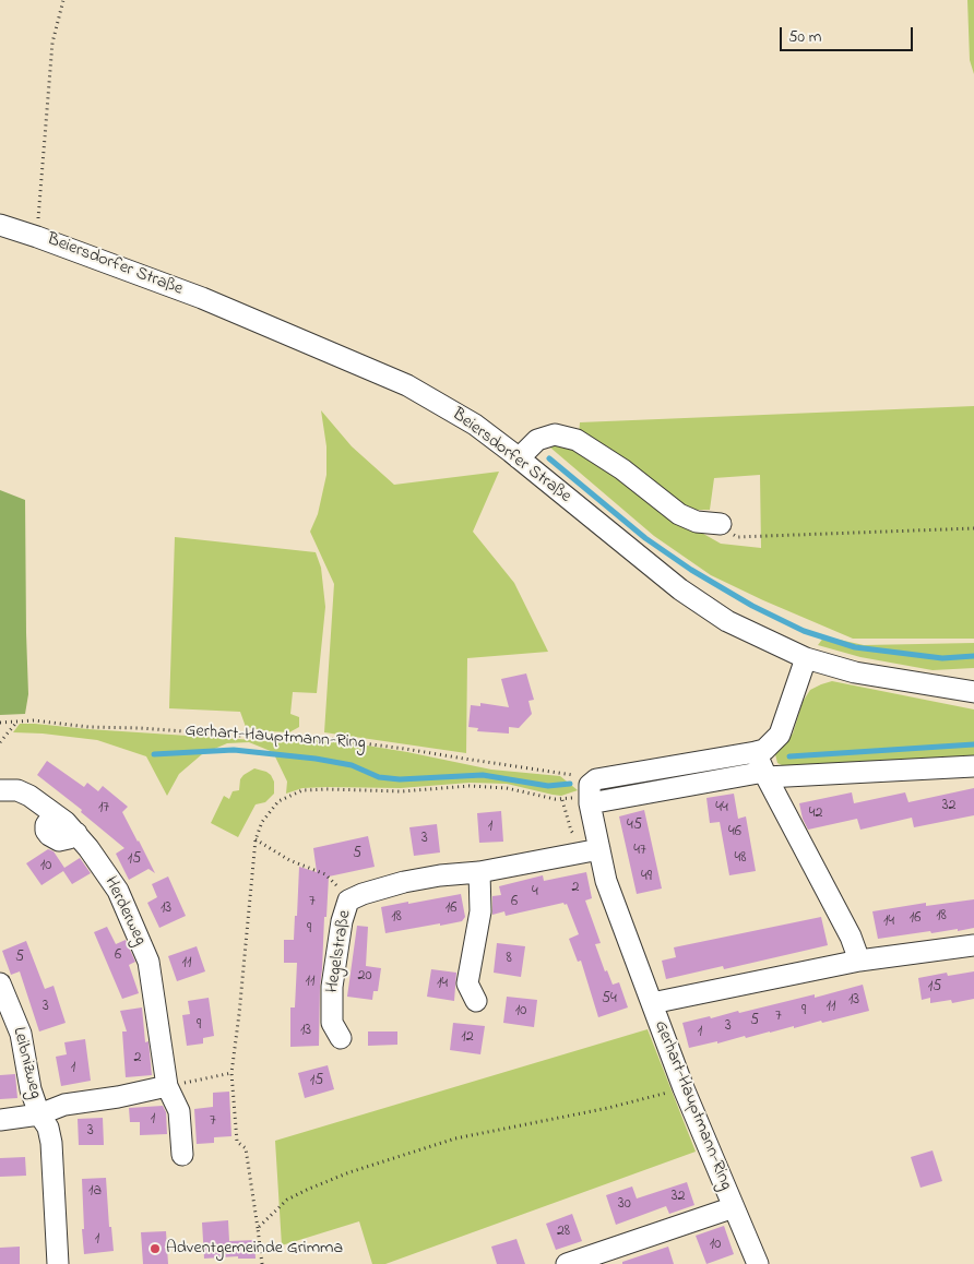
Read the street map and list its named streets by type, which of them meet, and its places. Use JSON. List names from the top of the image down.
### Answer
{
  "streets": {
    "street": [
      "Beiersdorfer Straße",
      "Gerhart-Hauptmann-Ring",
      "Herderweg",
      "Hegelstraße",
      "Leibnizweg"
    ]
  },
  "crossings": [
    ["Gerhart-Hauptmann-Ring", "Hegelstraße"]
  ],
  "places": ["Adventgemeinde Grimma"],
  "house_numbers": [
    "32",
    "17",
    "44",
    "42",
    "45",
    "1",
    "46",
    "3",
    "47",
    "5",
    "48",
    "15",
    "10",
    "49",
    "2",
    "4",
    "7",
    "6",
    "13",
    "16",
    "18",
    "18",
    "16",
    "14",
    "9",
    "6",
    "5",
    "8",
    "11",
    "20",
    "11",
    "14",
    "15",
    "54",
    "13",
    "3",
    "11",
    "10",
    "9",
    "7",
    "5",
    "9",
    "3",
    "13",
    "1",
    "12",
    "2",
    "1",
    "15",
    "1",
    "7",
    "3",
    "1a",
    "32",
    "30",
    "28",
    "1",
    "10"
  ],
  "scale_bar": "50 m"
}
